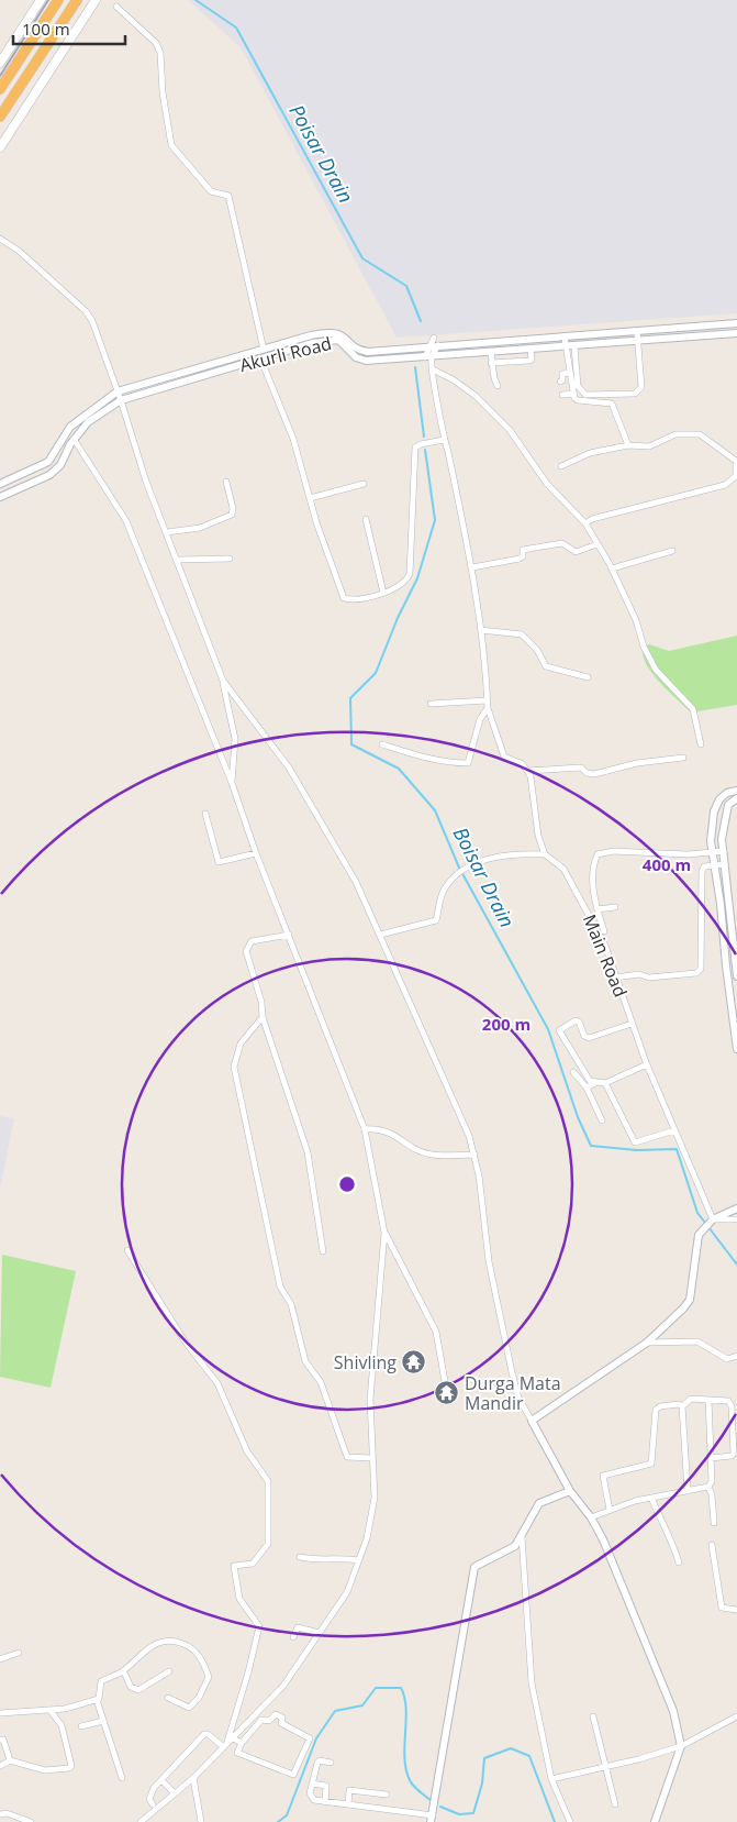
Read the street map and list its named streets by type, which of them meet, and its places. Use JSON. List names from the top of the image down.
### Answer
{
  "streets": {
    "street": ["Akurli Road", "Main Road"]
  },
  "water": ["Poisar Drain", "Boisar Drain"],
  "places": {
    "temple": ["Shivling", "Durga Mata Mandir"]
  },
  "scale_bar": "100 m",
  "rings": ["400 m", "200 m"]
}
